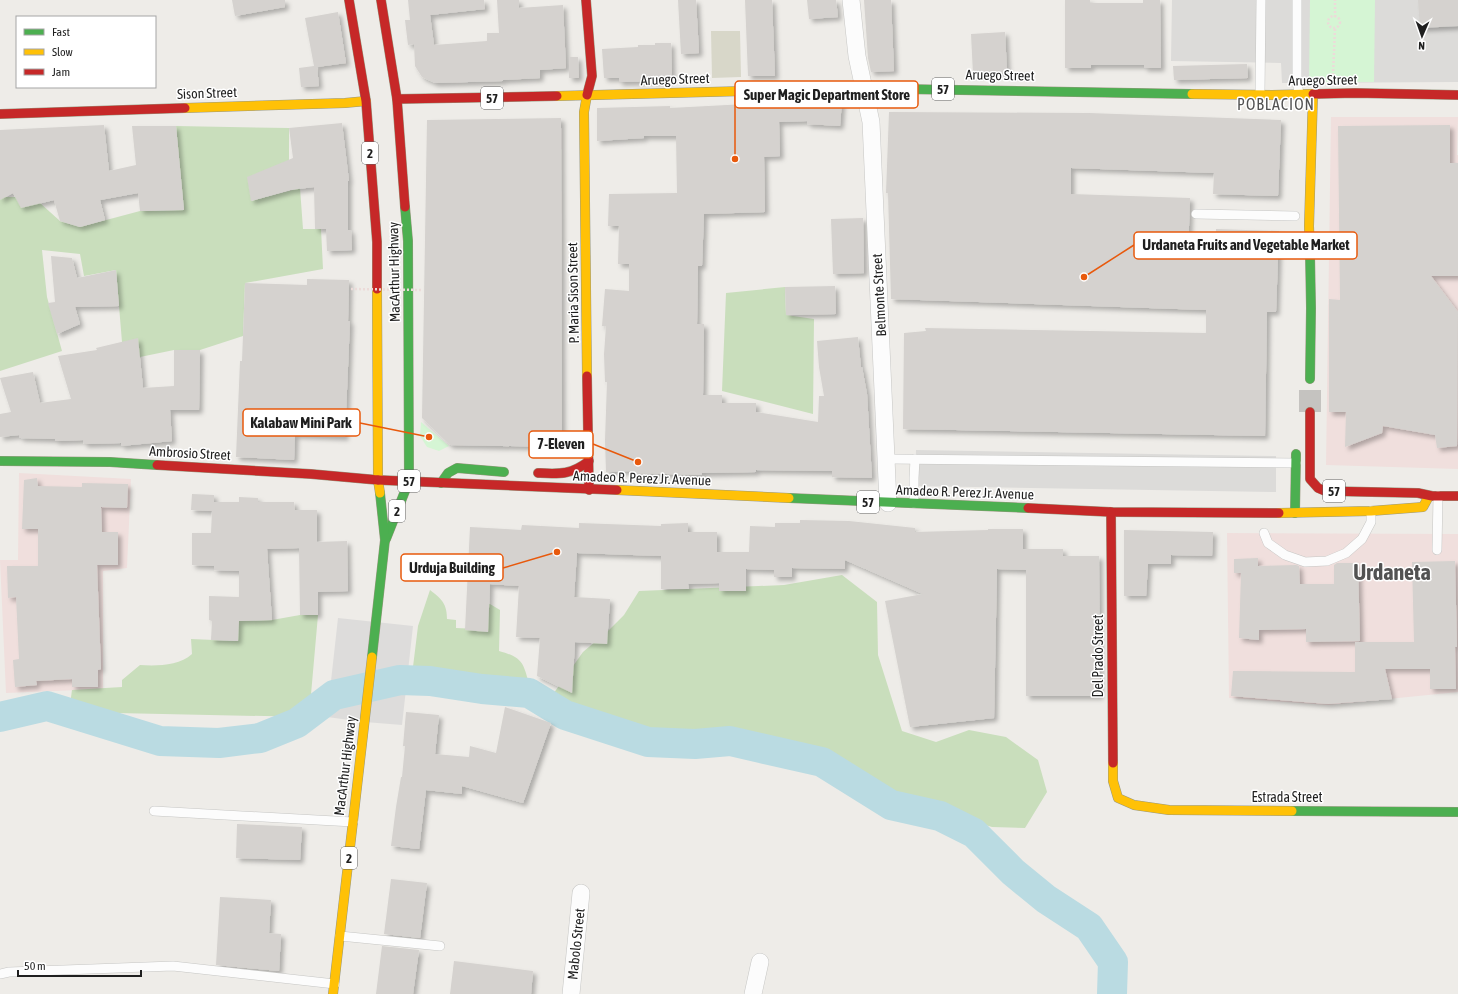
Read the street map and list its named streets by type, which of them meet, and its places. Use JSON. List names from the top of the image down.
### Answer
{
  "streets": {
    "main road": [
      "Aruego Street",
      "57",
      "Sison Street",
      "2",
      "MacArthur Highway",
      "P. Maria Sison Street",
      "Ambrosio Street",
      "Amadeo R. Perez Jr. Avenue",
      "Del Prado Street",
      "Estrada Street"
    ],
    "street": ["Belmonte Street", "Mabolo Street"]
  },
  "crossings": [
    ["Aruego Street", "MacArthur Highway"],
    ["Aruego Street", "P. Maria Sison Street"],
    ["Aruego Street", "Belmonte Street"],
    ["57", "Amadeo R. Perez Jr. Avenue"],
    ["Sison Street", "MacArthur Highway"],
    ["MacArthur Highway", "Ambrosio Street"],
    ["MacArthur Highway", "Amadeo R. Perez Jr. Avenue"],
    ["P. Maria Sison Street", "Amadeo R. Perez Jr. Avenue"],
    ["Belmonte Street", "Amadeo R. Perez Jr. Avenue"],
    ["Ambrosio Street", "Amadeo R. Perez Jr. Avenue"],
    ["Amadeo R. Perez Jr. Avenue", "Del Prado Street"],
    ["Del Prado Street", "Estrada Street"]
  ],
  "districts": ["POBLACION", "Urdaneta"],
  "places": [
    "Super Magic Department Store",
    "Urdaneta Fruits and Vegetable Market",
    "Kalabaw Mini Park",
    "7-Eleven",
    "Urduja Building"
  ],
  "legend": ["Fast", "Slow", "Jam"],
  "scale_bar": "50 m",
  "north": "bottom"
}
